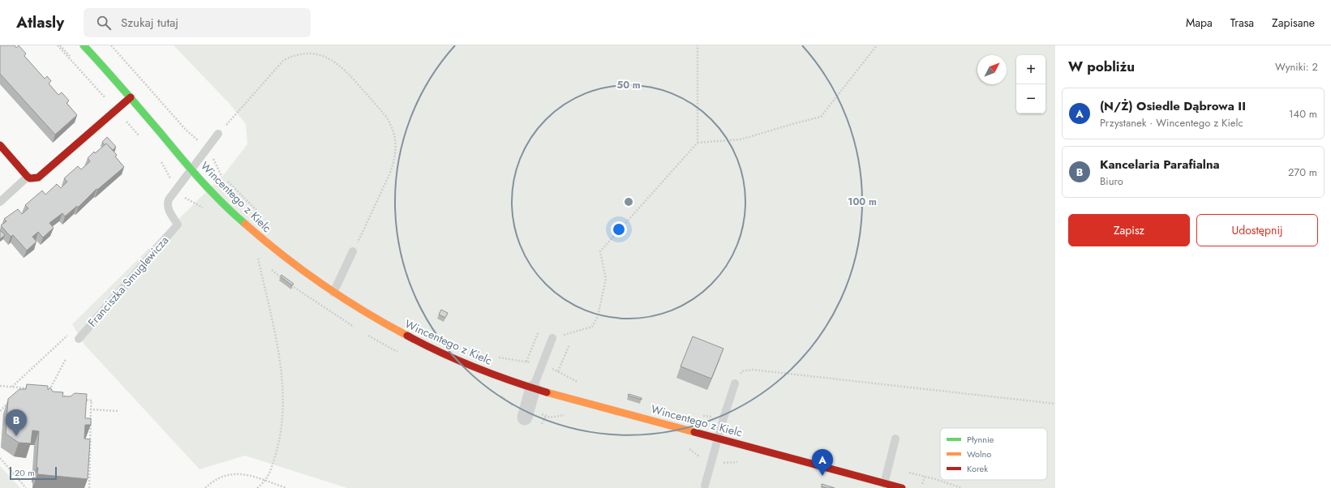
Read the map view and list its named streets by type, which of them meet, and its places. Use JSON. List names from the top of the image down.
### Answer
{
  "streets": {
    "street": ["Wincentego z Kielc"],
    "lane": ["Franciszka Smuglewicza"]
  },
  "crossings": [
    ["Wincentego z Kielc", "Franciszka Smuglewicza"]
  ],
  "legend": ["Płynnie", "Wolno", "Korek"],
  "scale_bar": "20 m",
  "north": "top right",
  "page": {
    "header": "Atlasly",
    "search": "Szukaj tutaj",
    "nav": ["Mapa", "Trasa", "Zapisane"],
    "heading": ["W pobliżu", "Wyniki: 2"],
    "map_buttons": ["+", "−"],
    "list": [
      {
        "mark": "A",
        "name": "(N/Ż) Osiedle Dąbrowa II",
        "note": "Przystanek · Wincentego z Kielc",
        "value": "140 m"
      },
      {
        "mark": "B",
        "name": "Kancelaria Parafialna",
        "note": "Biuro",
        "value": "270 m"
      }
    ],
    "buttons": ["Zapisz", "Udostępnij"],
    "pins": ["B", "A"],
    "scale": "20 m"
  },
  "rings": ["50 m", "100 m"]
}
